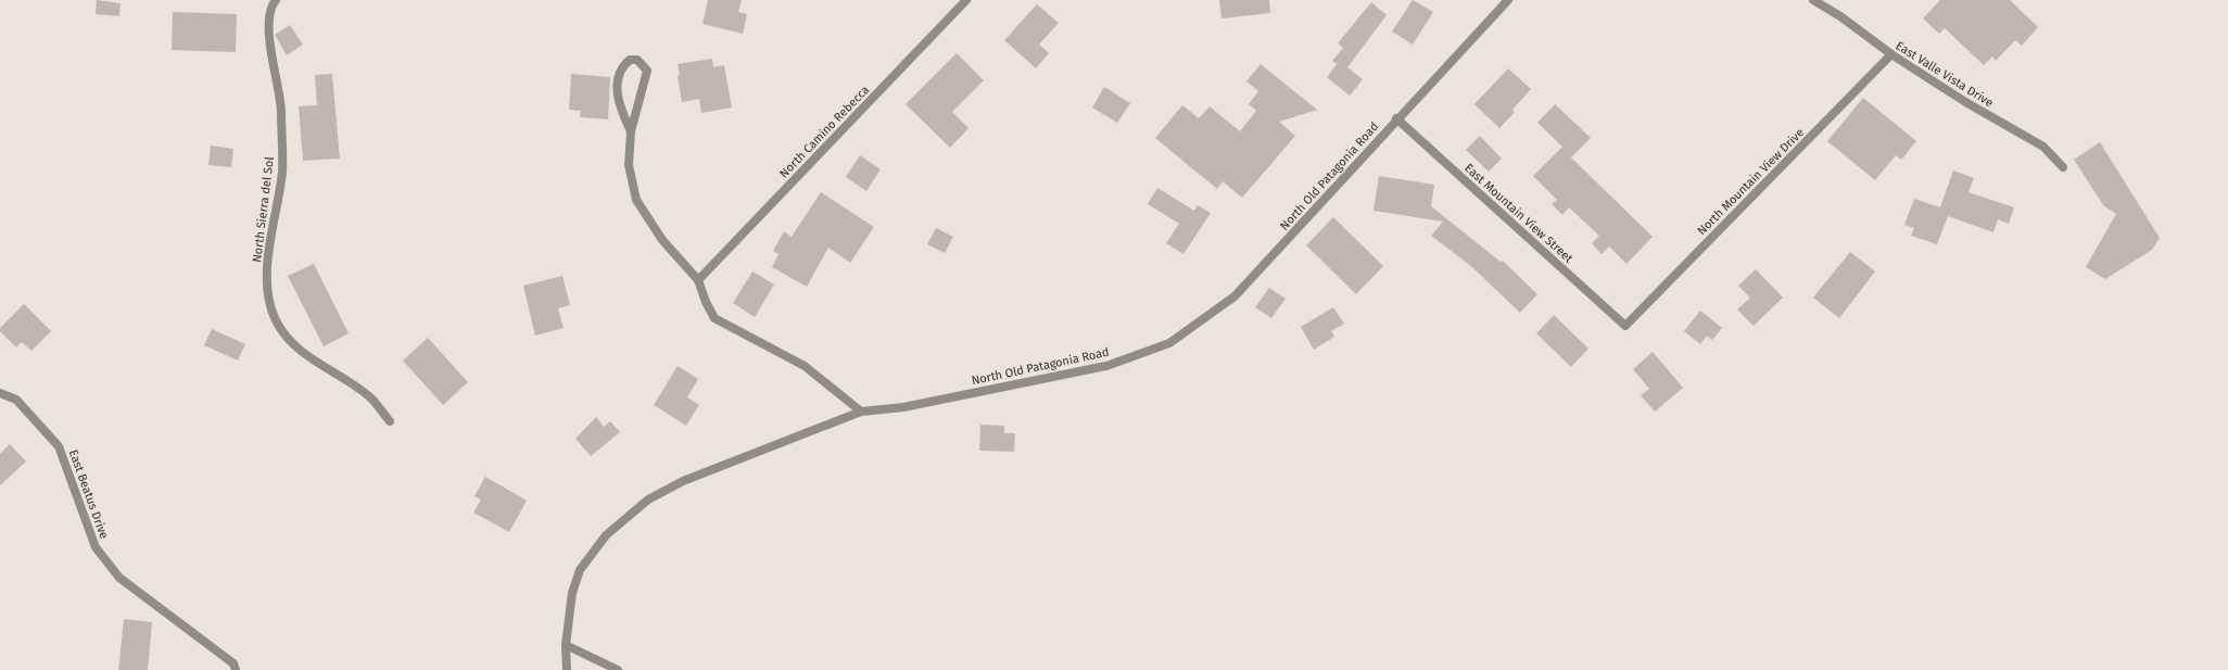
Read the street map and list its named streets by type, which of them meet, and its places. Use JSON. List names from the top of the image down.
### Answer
{
  "streets": {
    "street": [
      "East Valle Vista Drive",
      "North Camino Rebecca",
      "North Old Patagonia Road",
      "North Mountain View Drive",
      "North Sierra del Sol",
      "East Mountain View Street",
      "East Beatus Drive"
    ]
  },
  "crossings": [
    ["East Valle Vista Drive", "North Mountain View Drive"],
    ["North Old Patagonia Road", "East Mountain View Street"],
    ["North Mountain View Drive", "East Mountain View Street"]
  ]
}
